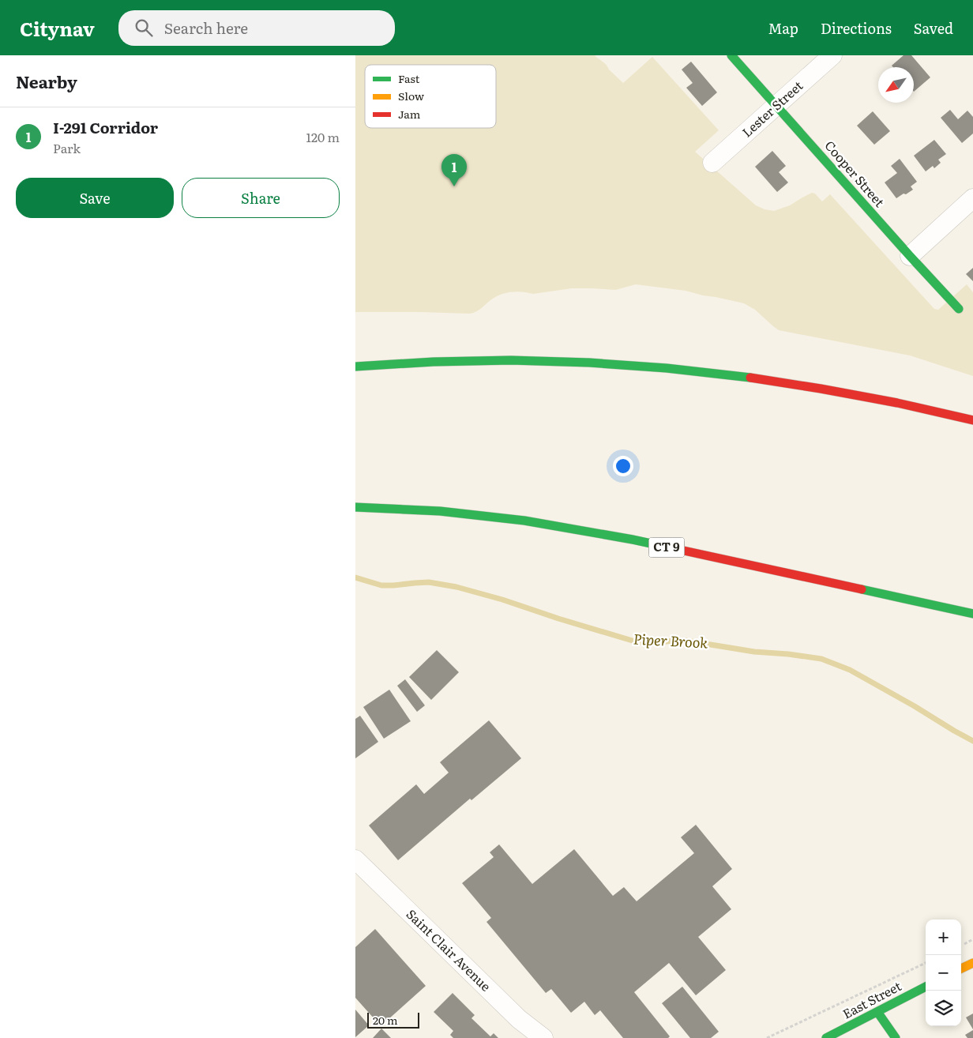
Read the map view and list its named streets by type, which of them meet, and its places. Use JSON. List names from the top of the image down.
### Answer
{
  "streets": {
    "main road": ["Cooper Street", "CT 9", "East Street"],
    "street": ["Lester Street", "Saint Clair Avenue"]
  },
  "crossings": [
    ["Lester Street", "Cooper Street"]
  ],
  "water": ["Piper Brook"],
  "legend": ["Fast", "Slow", "Jam"],
  "scale_bar": "20 m",
  "north": "bottom left",
  "page": {
    "header": "Citynav",
    "search": "Search here",
    "nav": ["Map", "Directions", "Saved"],
    "heading": "Nearby",
    "list": [
      {
        "mark": "1",
        "name": "I-291 Corridor",
        "note": "Park",
        "value": "120 m"
      }
    ],
    "pins": "1",
    "buttons": ["Save", "Share"],
    "map_buttons": ["+", "−"],
    "scale": "20 m"
  }
}
